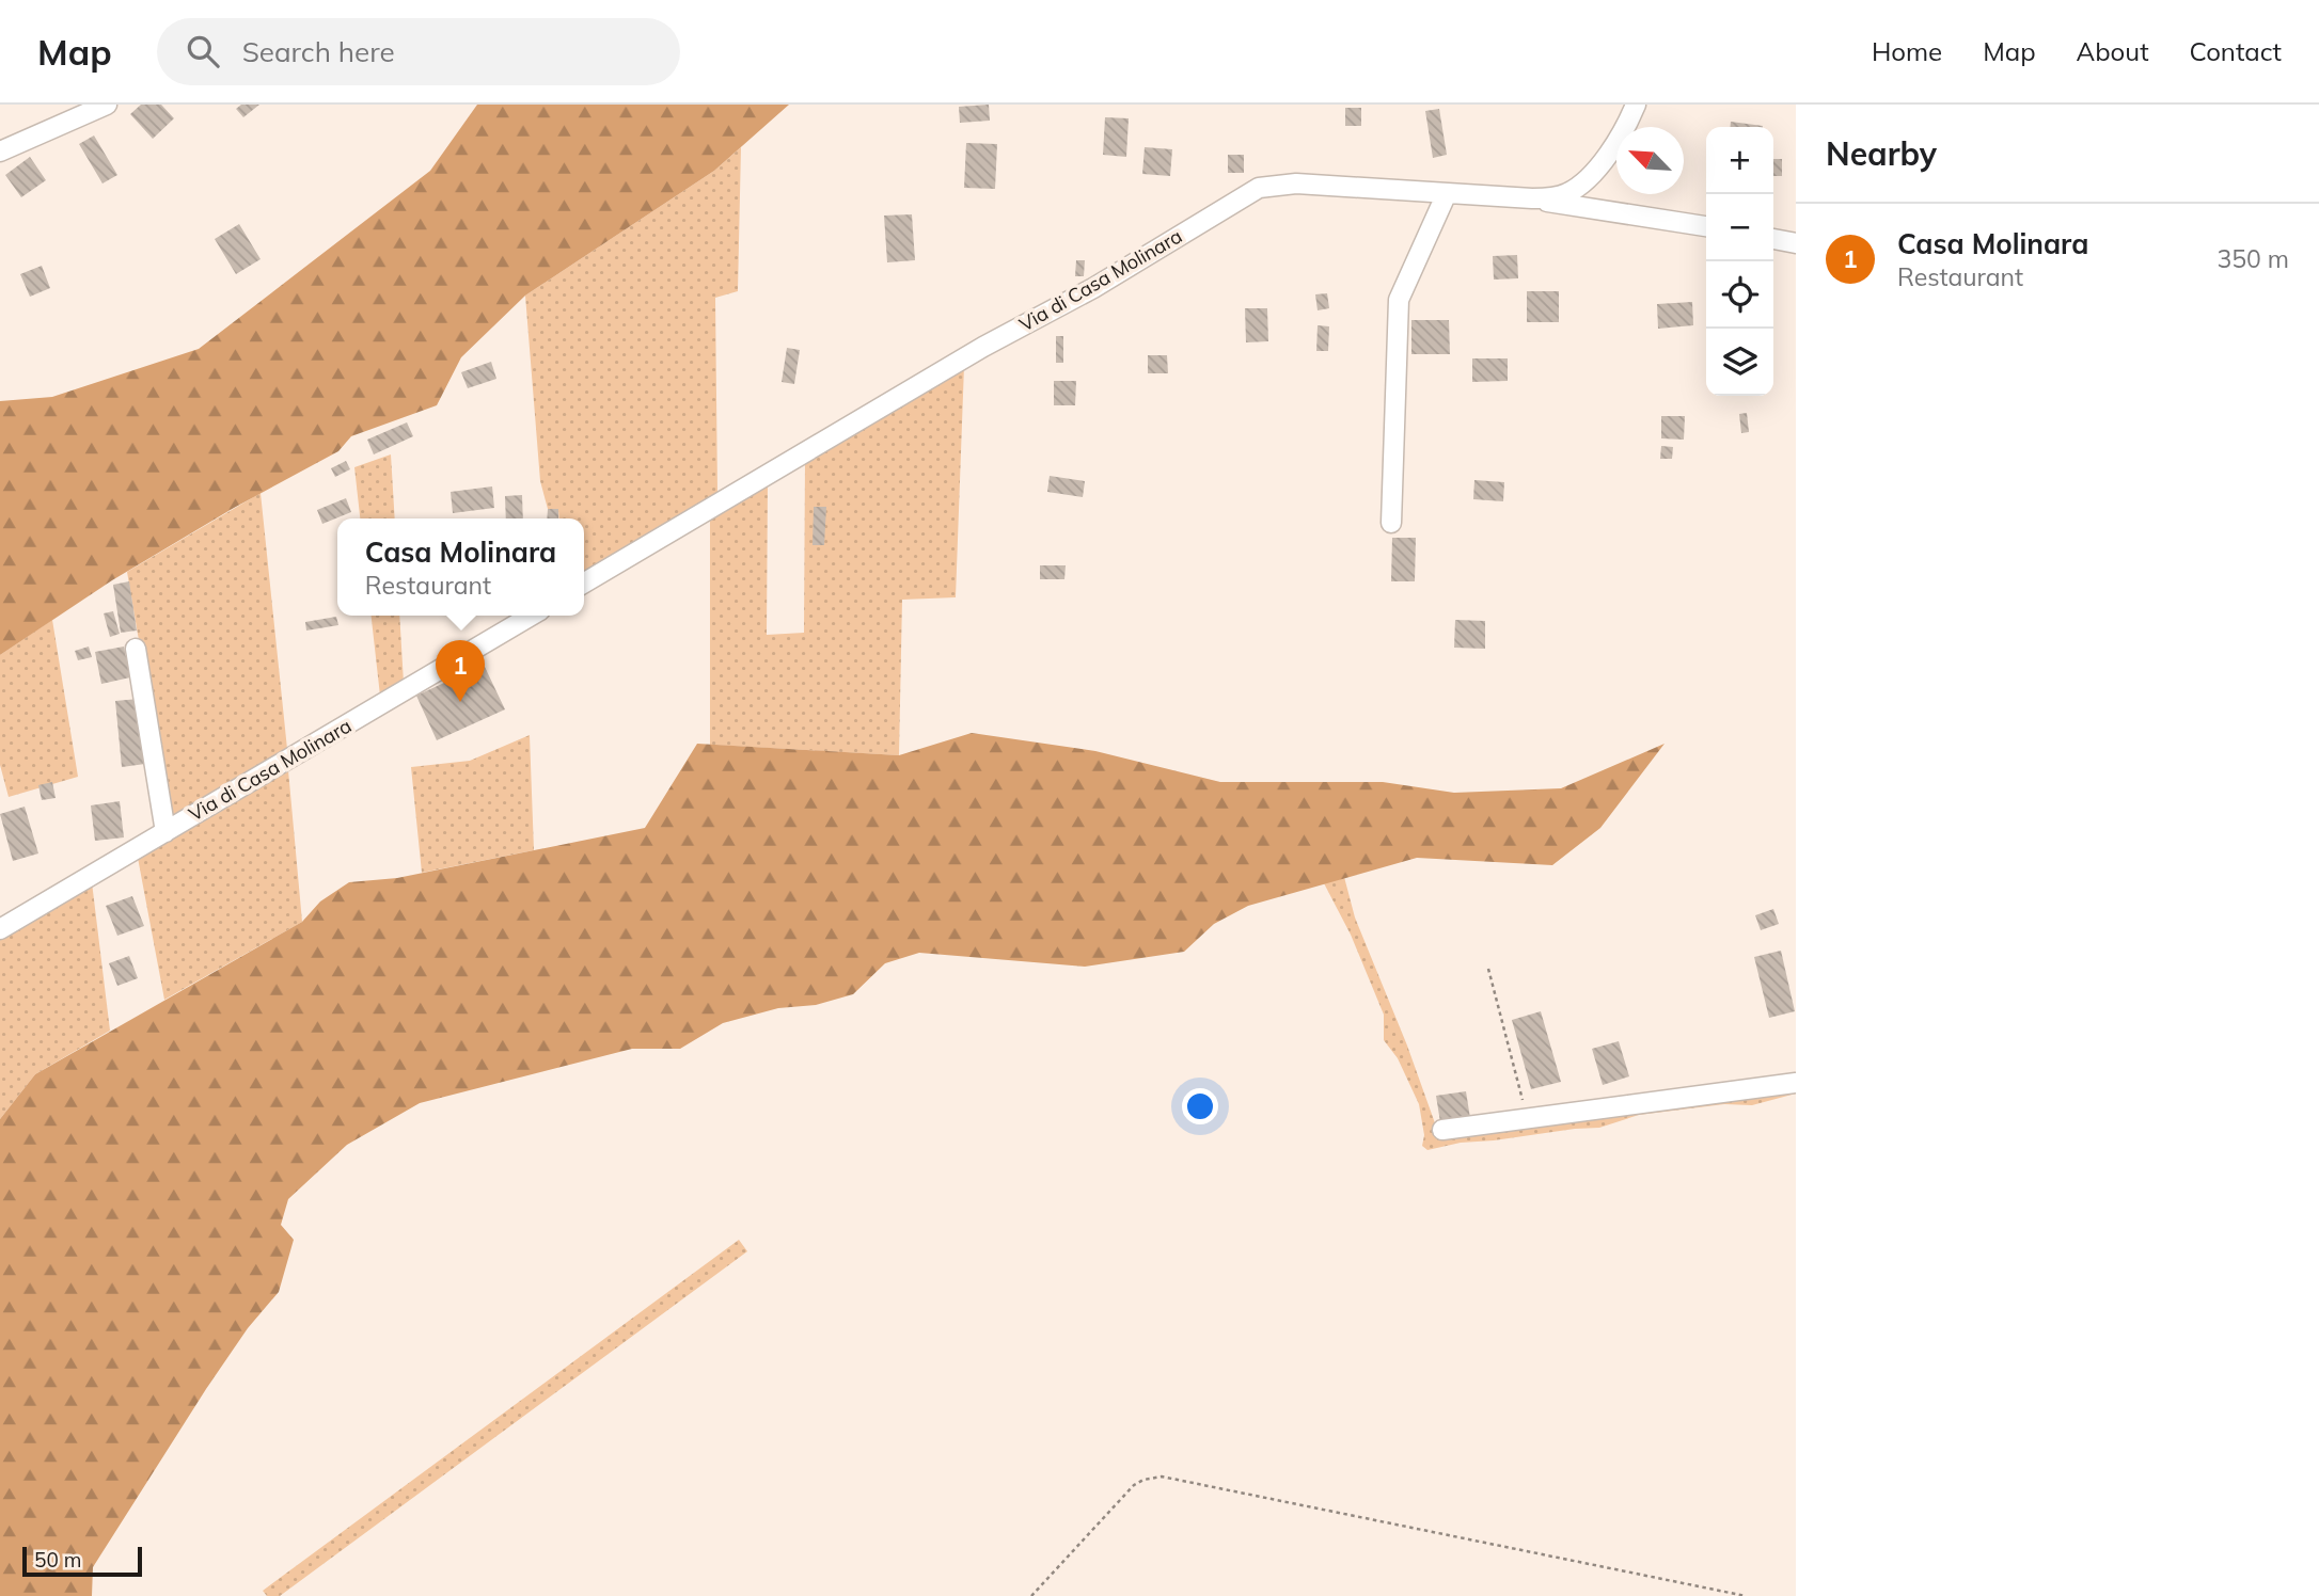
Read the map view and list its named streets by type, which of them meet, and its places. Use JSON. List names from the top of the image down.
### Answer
{
  "streets": {
    "street": ["Via di Casa Molinara"]
  },
  "scale_bar": "50 m",
  "north": "top left",
  "page": {
    "header": "Map",
    "search": "Search here",
    "nav": [
      "Home",
      "Map",
      "About",
      "Contact"
    ],
    "heading": "Nearby",
    "map_buttons": ["+", "−"],
    "list": [
      {
        "mark": "1",
        "name": "Casa Molinara",
        "note": "Restaurant",
        "value": "350 m"
      }
    ],
    "popup": ["Casa Molinara", "Restaurant"],
    "pins": "1",
    "scale": "50 m"
  }
}
